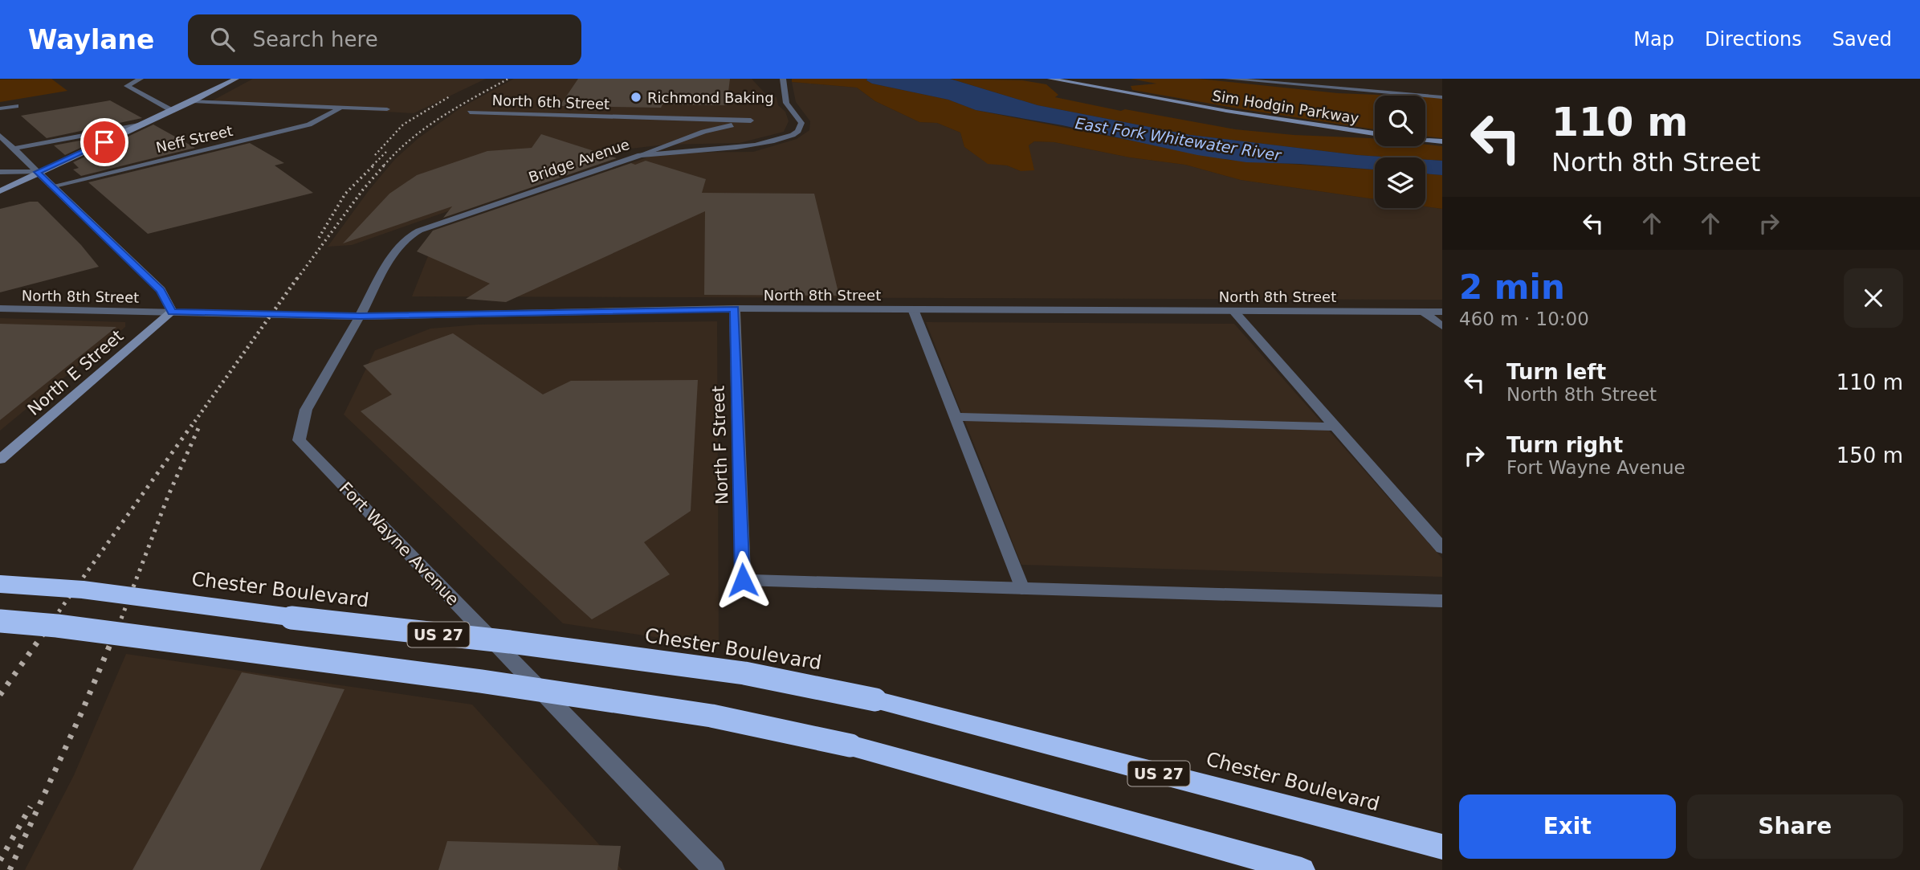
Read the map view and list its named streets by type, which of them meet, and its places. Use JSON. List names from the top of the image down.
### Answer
{
  "streets": {
    "highway": ["Chester Boulevard", "US 27"],
    "street": [
      "North 6th Street",
      "Sim Hodgin Parkway",
      "Neff Street",
      "Bridge Avenue",
      "North 8th Street",
      "North E Street",
      "North F Street",
      "Fort Wayne Avenue"
    ]
  },
  "crossings": [
    ["North 6th Street", "Bridge Avenue"],
    ["Bridge Avenue", "North 8th Street"],
    ["Bridge Avenue", "Fort Wayne Avenue"],
    ["North 8th Street", "North E Street"],
    ["North 8th Street", "North F Street"],
    ["North 8th Street", "Fort Wayne Avenue"]
  ],
  "water": ["East Fork Whitewater River"],
  "places": ["Richmond Baking"],
  "page": {
    "header": "Waylane",
    "search": "Search here",
    "nav": ["Map", "Directions", "Saved"],
    "turn": ["110 m", "North 8th Street"],
    "heading": ["2 min", "460 m · 10:00"],
    "list": [
      {
        "name": "Turn left",
        "note": "North 8th Street",
        "value": "110 m"
      },
      {
        "name": "Turn right",
        "note": "Fort Wayne Avenue",
        "value": "150 m"
      }
    ],
    "buttons": ["Exit", "Share"]
  }
}
